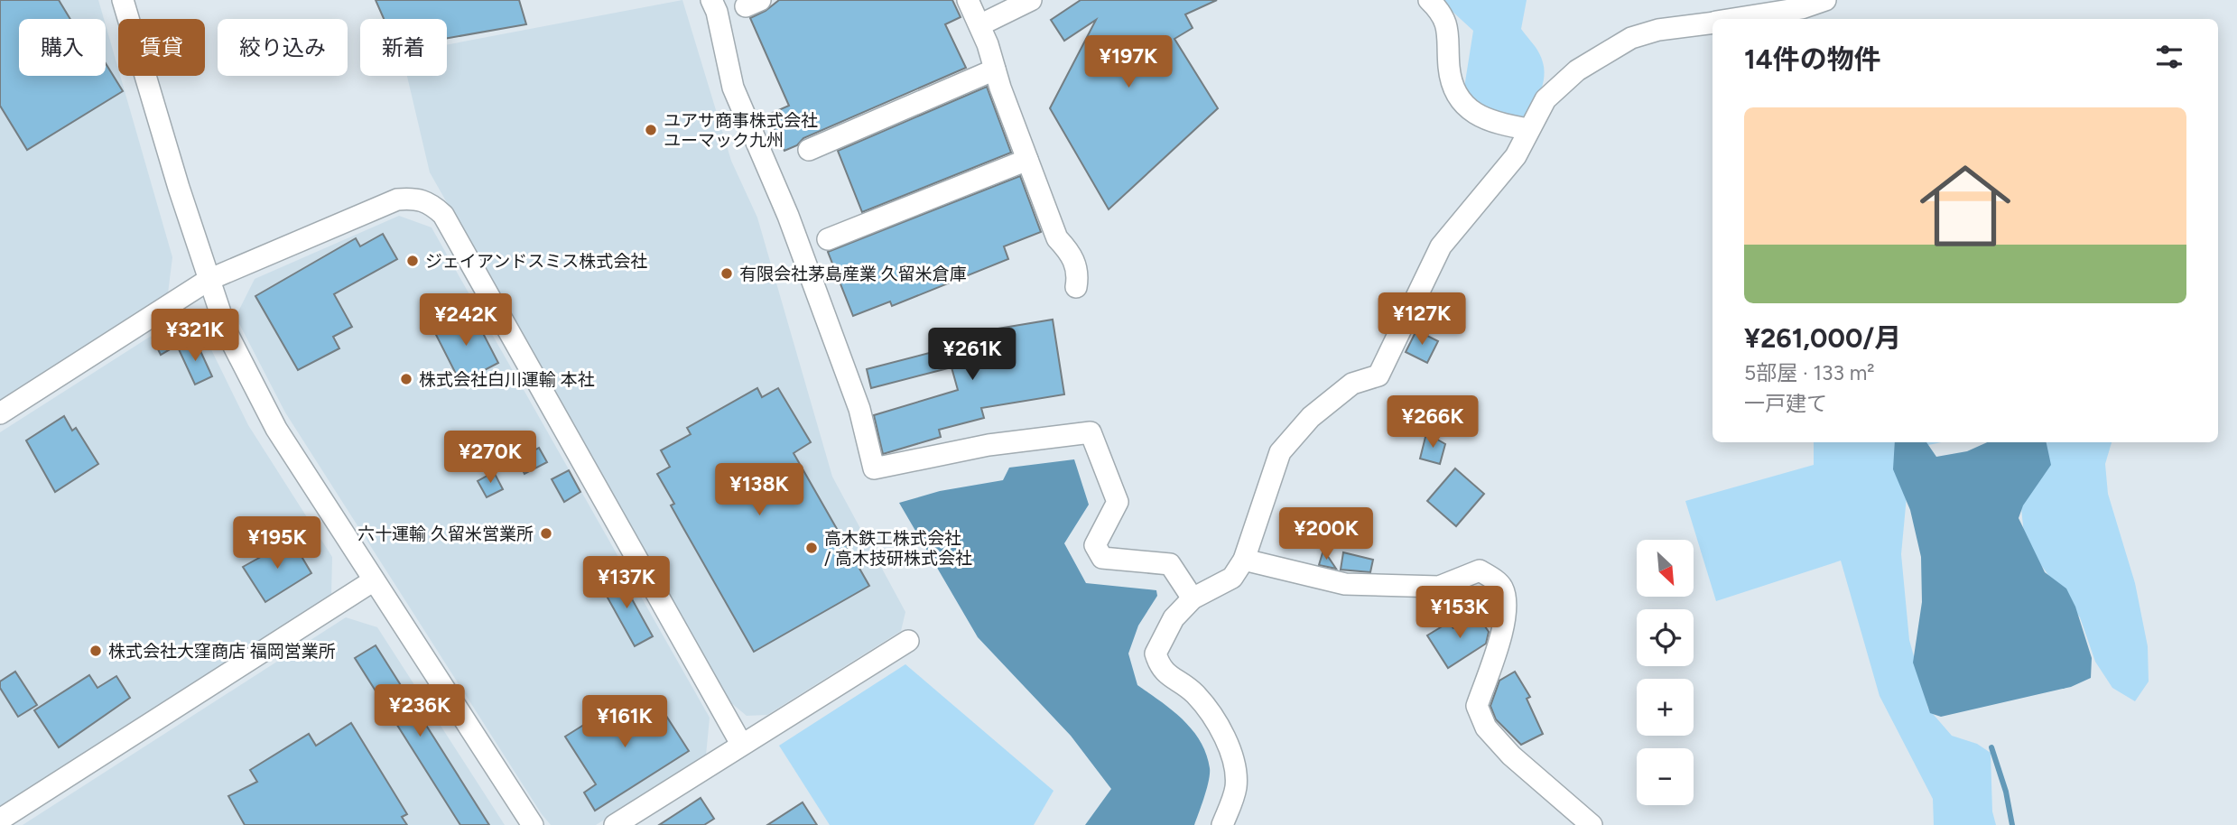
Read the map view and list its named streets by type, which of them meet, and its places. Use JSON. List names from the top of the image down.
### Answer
{
  "places": [
    "ユアサ商事株式会社 ユーマック九州",
    "ジェイアンドスミス株式会社",
    "有限会社茅島産業 久留米倉庫",
    "株式会社白川運輸 本社",
    "六十運輸 久留米営業所",
    "高木鉄工株式会社 / 高木技研株式会社",
    "株式会社大窪商店 福岡営業所"
  ],
  "north": "bottom right",
  "page": {
    "chip": [
      "購入",
      "賃貸",
      "絞り込み",
      "新着"
    ],
    "heading": "14件の物件",
    "price": [
      "¥197K",
      "¥127K",
      "¥242K",
      "¥321K",
      "¥261K",
      "¥266K",
      "¥270K",
      "¥138K",
      "¥200K",
      "¥195K",
      "¥137K",
      "¥153K",
      "¥236K",
      "¥161K"
    ],
    "list": [
      {
        "name": "¥261,000/月",
        "note": "5部屋 · 133 m² · 一戸建て"
      }
    ],
    "map_buttons": ["+", "−"]
  }
}
